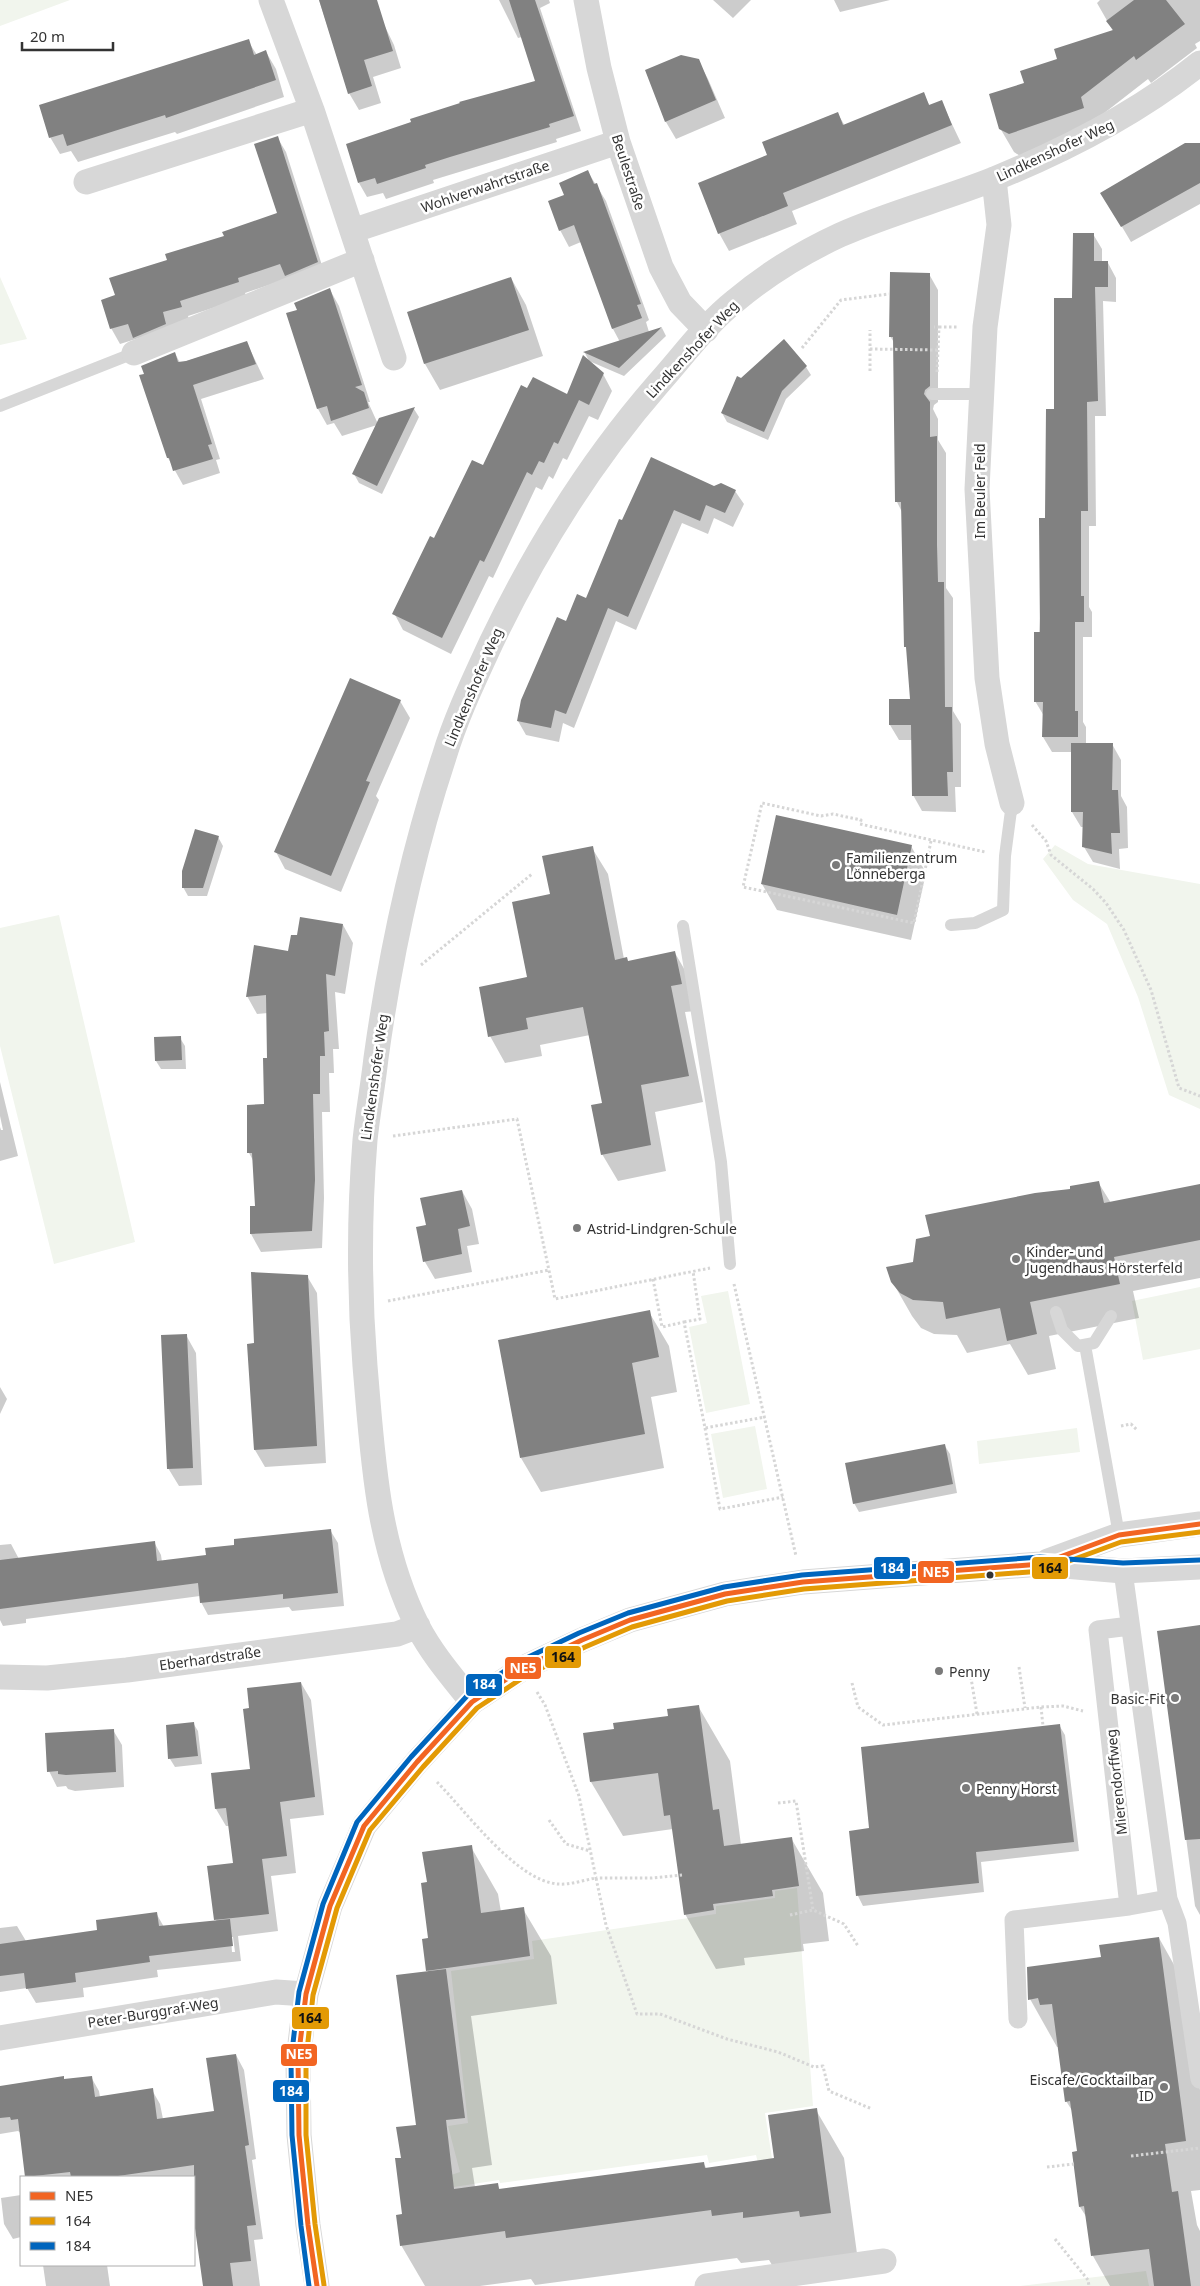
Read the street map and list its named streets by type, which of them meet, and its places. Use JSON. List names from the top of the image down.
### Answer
{
  "streets": {
    "street": [
      "Lindkenshofer Weg",
      "Beulestraße",
      "Wohlverwahrtstraße",
      "Im Beuler Feld",
      "Eberhardstraße",
      "Mierendorffweg",
      "Peter-Burggraf-Weg"
    ]
  },
  "crossings": [
    ["Lindkenshofer Weg", "Beulestraße"],
    ["Lindkenshofer Weg", "Im Beuler Feld"],
    ["Lindkenshofer Weg", "Eberhardstraße"],
    ["Beulestraße", "Wohlverwahrtstraße"]
  ],
  "places": [
    "Familienzentrum Lönneberga",
    "Astrid-Lindgren-Schule",
    "Kinder- und Jugendhaus Hörsterfeld",
    "Penny",
    "Basic-Fit",
    "Penny Horst",
    "Eiscafe/Cocktailbar ID"
  ],
  "lines": ["transit line NE5", "transit line 164", "transit line 184"],
  "legend": ["NE5", "164", "184"],
  "scale_bar": "20 m"
}
